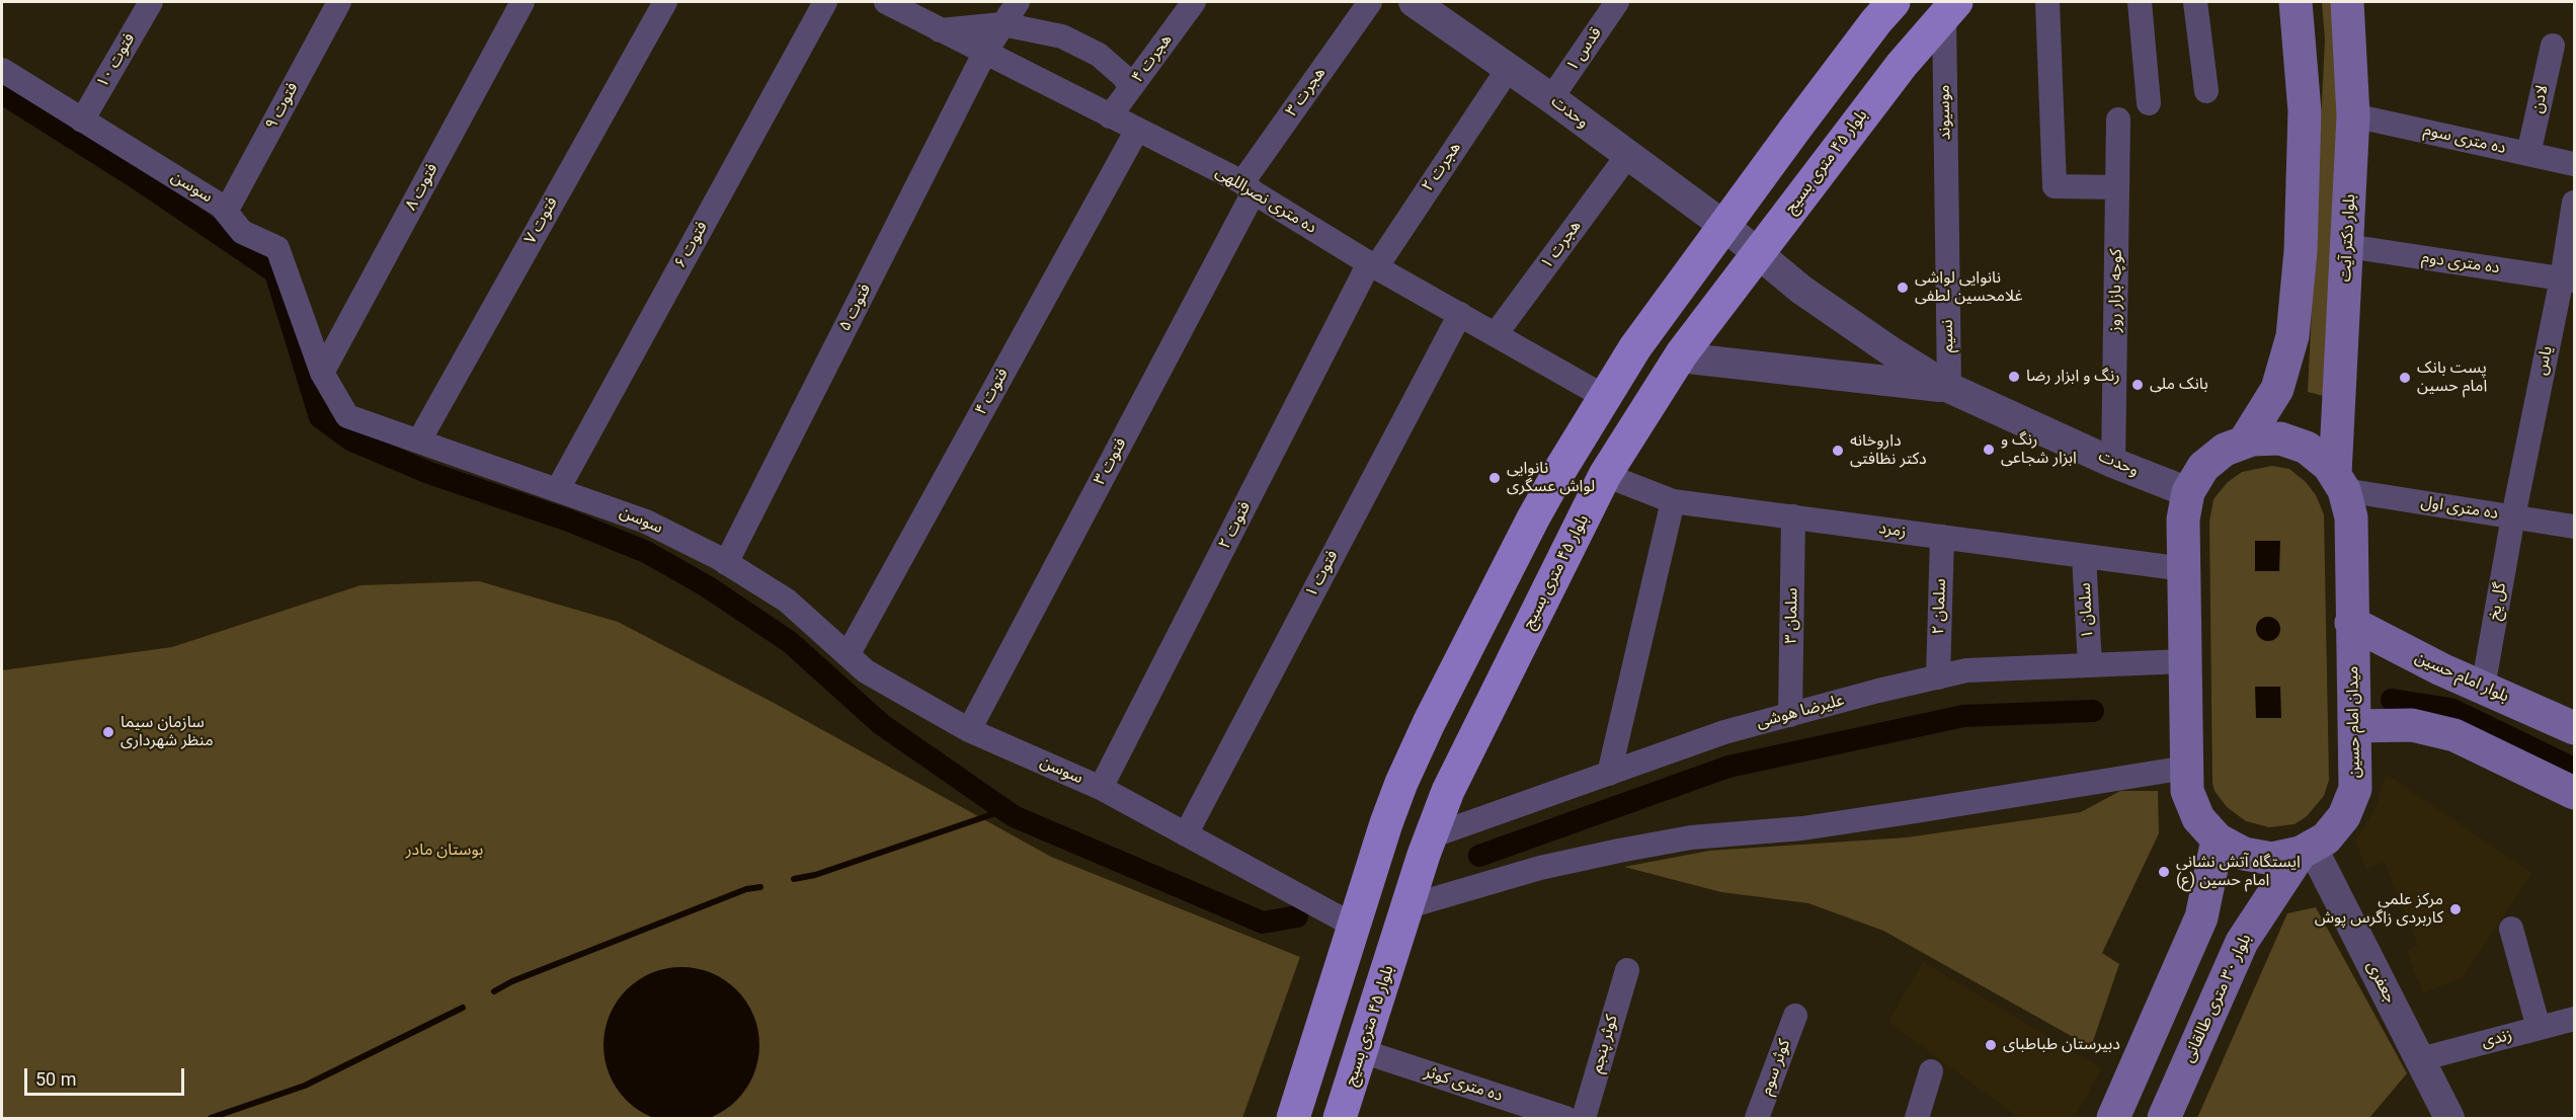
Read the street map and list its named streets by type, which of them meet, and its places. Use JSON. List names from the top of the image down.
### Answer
{
  "streets": {
    "main road": [
      "بلوار ۴۵ متری بسیج",
      "بلوار دکتر آیت",
      "بلوار امام حسین",
      "میدان امام حسین",
      "بلوار ۳۰ متری طالقانی"
    ],
    "street": [
      "قدس ۱",
      "هجرت ۴",
      "فتوت ۱۰",
      "هجرت ۳",
      "لادن",
      "فتوت ۹",
      "وحدت",
      "موسیوند",
      "ده متری سوم",
      "هجرت ۲",
      "سوسن",
      "فتوت ۸",
      "ده متری نصراللهی",
      "فتوت ۷",
      "فتوت ۶",
      "هجرت ۱",
      "ده متری دوم",
      "کوچه بازار روز",
      "فتوت ۵",
      "نسیم",
      "یاس",
      "فتوت ۴",
      "فتوت ۳",
      "ده متری اول",
      "فتوت ۲",
      "زمرد",
      "فتوت ۱",
      "گل یخ",
      "سلمان ۲",
      "سلمان ۱",
      "سلمان ۳",
      "علیرضا هوشی",
      "جعفری",
      "زندی",
      "کوثر پنجم",
      "کوثر سوم",
      "ده متری کوثر"
    ]
  },
  "crossings": [
    ["قدس ۱", "وحدت"],
    ["هجرت ۴", "ده متری نصراللهی"],
    ["فتوت ۱۰", "سوسن"],
    ["هجرت ۳", "ده متری نصراللهی"],
    ["هجرت ۳", "فتوت ۳"],
    ["لادن", "ده متری سوم"],
    ["فتوت ۹", "سوسن"],
    ["وحدت", "بلوار ۴۵ متری بسیج"],
    ["وحدت", "هجرت ۲"],
    ["وحدت", "هجرت ۱"],
    ["وحدت", "کوچه بازار روز"],
    ["وحدت", "نسیم"],
    ["وحدت", "میدان امام حسین"],
    ["موسیوند", "بلوار ۴۵ متری بسیج"],
    ["موسیوند", "نسیم"],
    ["ده متری سوم", "بلوار دکتر آیت"],
    ["بلوار ۴۵ متری بسیج", "زمرد"],
    ["بلوار ۴۵ متری بسیج", "علیرضا هوشی"],
    ["بلوار ۴۵ متری بسیج", "ده متری کوثر"],
    ["هجرت ۲", "ده متری نصراللهی"],
    ["هجرت ۲", "فتوت ۲"],
    ["سوسن", "فتوت ۸"],
    ["سوسن", "فتوت ۷"],
    ["سوسن", "فتوت ۶"],
    ["سوسن", "فتوت ۵"],
    ["سوسن", "فتوت ۴"],
    ["سوسن", "فتوت ۳"],
    ["سوسن", "فتوت ۲"],
    ["سوسن", "فتوت ۱"],
    ["ده متری نصراللهی", "هجرت ۱"],
    ["ده متری نصراللهی", "فتوت ۵"],
    ["ده متری نصراللهی", "فتوت ۴"],
    ["ده متری نصراللهی", "فتوت ۳"],
    ["ده متری نصراللهی", "فتوت ۲"],
    ["ده متری نصراللهی", "فتوت ۱"],
    ["بلوار دکتر آیت", "ده متری دوم"],
    ["بلوار دکتر آیت", "ده متری اول"],
    ["بلوار دکتر آیت", "میدان امام حسین"],
    ["ده متری دوم", "یاس"],
    ["یاس", "ده متری اول"],
    ["یاس", "گل یخ"],
    ["ده متری اول", "گل یخ"],
    ["ده متری اول", "میدان امام حسین"],
    ["زمرد", "سلمان ۲"],
    ["زمرد", "سلمان ۱"],
    ["زمرد", "سلمان ۳"],
    ["زمرد", "میدان امام حسین"],
    ["گل یخ", "بلوار امام حسین"],
    ["سلمان ۲", "علیرضا هوشی"],
    ["سلمان ۱", "علیرضا هوشی"],
    ["سلمان ۳", "علیرضا هوشی"],
    ["بلوار امام حسین", "میدان امام حسین"],
    ["علیرضا هوشی", "میدان امام حسین"],
    ["میدان امام حسین", "جعفری"],
    ["میدان امام حسین", "بلوار ۳۰ متری طالقانی"],
    ["جعفری", "بلوار ۳۰ متری طالقانی"],
    ["جعفری", "زندی"]
  ],
  "parks": ["بوستان مادر"],
  "places": [
    "نانوایی لواشی غلامحسین لطفی",
    "رنگ و ابزار رضا",
    "پست بانک امام حسین",
    "بانک ملی",
    "رنگ و ابزار شجاعی",
    "داروخانه دکتر نظافتی",
    "نانوایی لواش عسگری",
    "سازمان سیما منظر شهرداری",
    "ایستگاه آتش نشانی امام حسین (ع)",
    "مرکز علمی کاربردی زاگرس پوش",
    "دبیرستان طباطبای"
  ],
  "scale_bar": "50 m"
}
